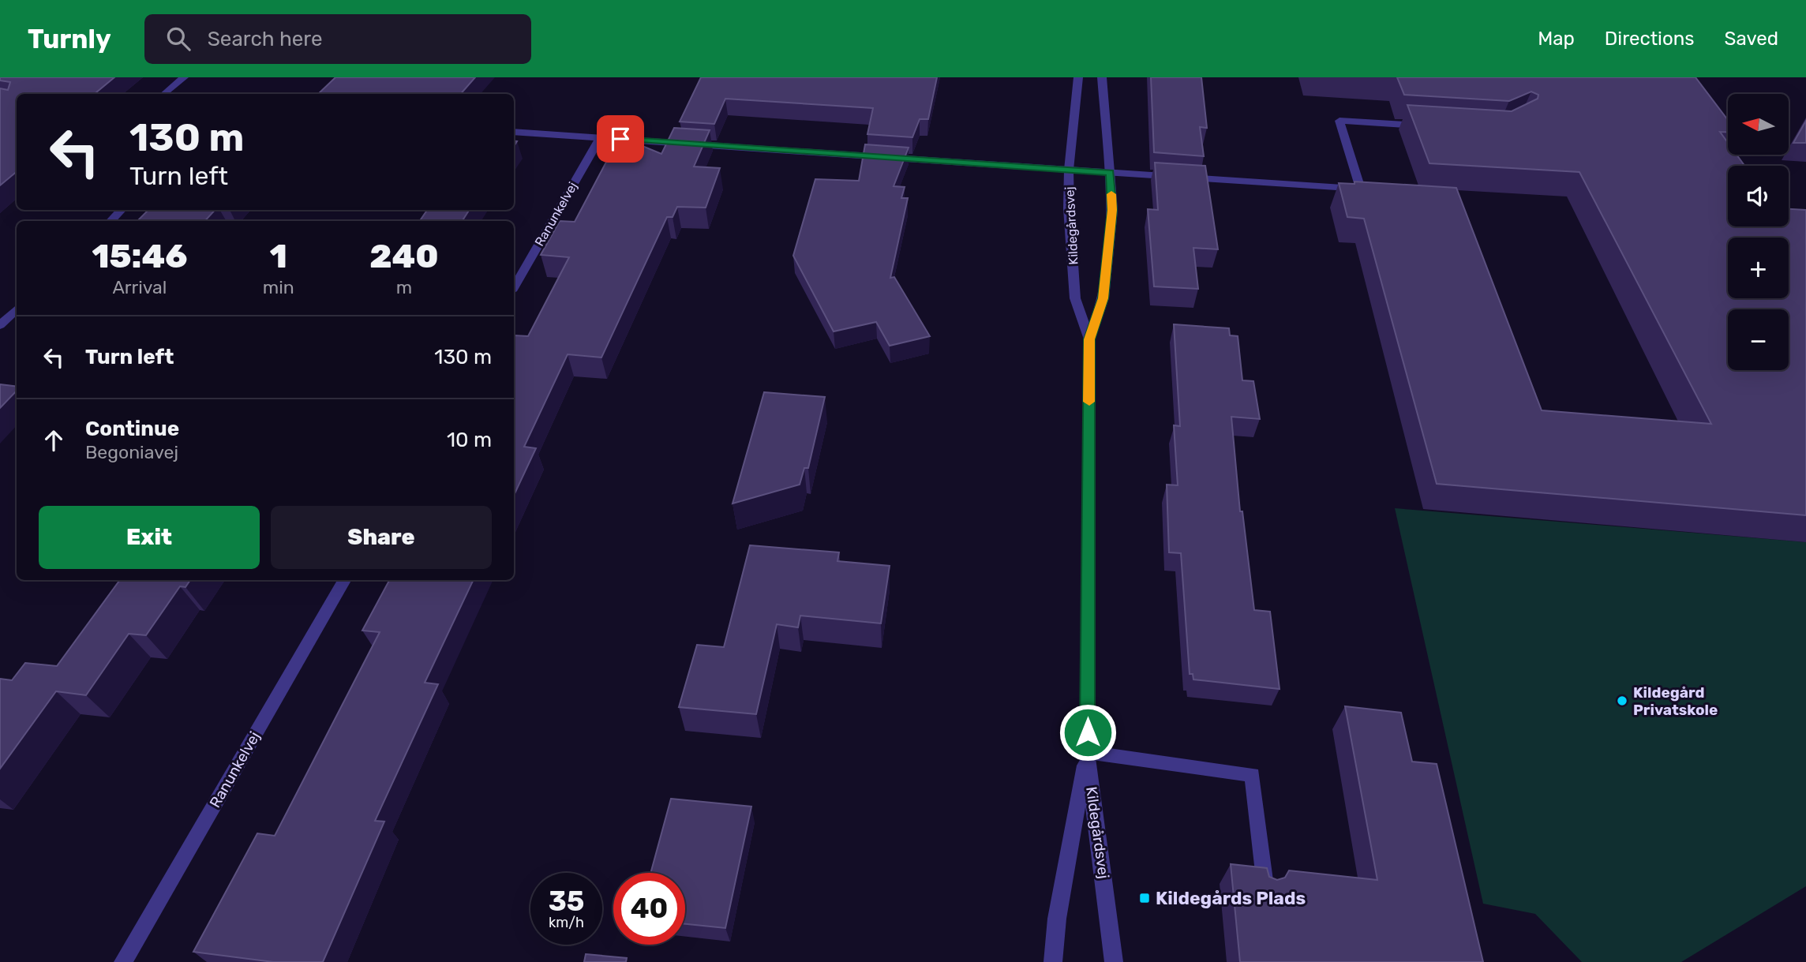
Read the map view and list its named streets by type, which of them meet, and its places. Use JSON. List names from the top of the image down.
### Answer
{
  "streets": {
    "street": ["Ranunkelvej", "Kildegårdsvej"]
  },
  "places": {
    "other": ["Kildegård Privatskole"],
    "transit": ["Kildegårds Plads"]
  },
  "north": "left",
  "page": {
    "header": "Turnly",
    "search": "Search here",
    "nav": ["Map", "Directions", "Saved"],
    "map_buttons": ["+", "−"],
    "turn": ["130 m", "Turn left"],
    "eta": [
      "15:46",
      "Arrival",
      "1",
      "min",
      "240",
      "m"
    ],
    "list": [
      {
        "name": "Turn left",
        "value": "130 m"
      },
      {
        "name": "Continue",
        "note": "Begoniavej",
        "value": "10 m"
      }
    ],
    "buttons": ["Exit", "Share"],
    "speed": "35 km/h",
    "limit": "40"
  }
}
